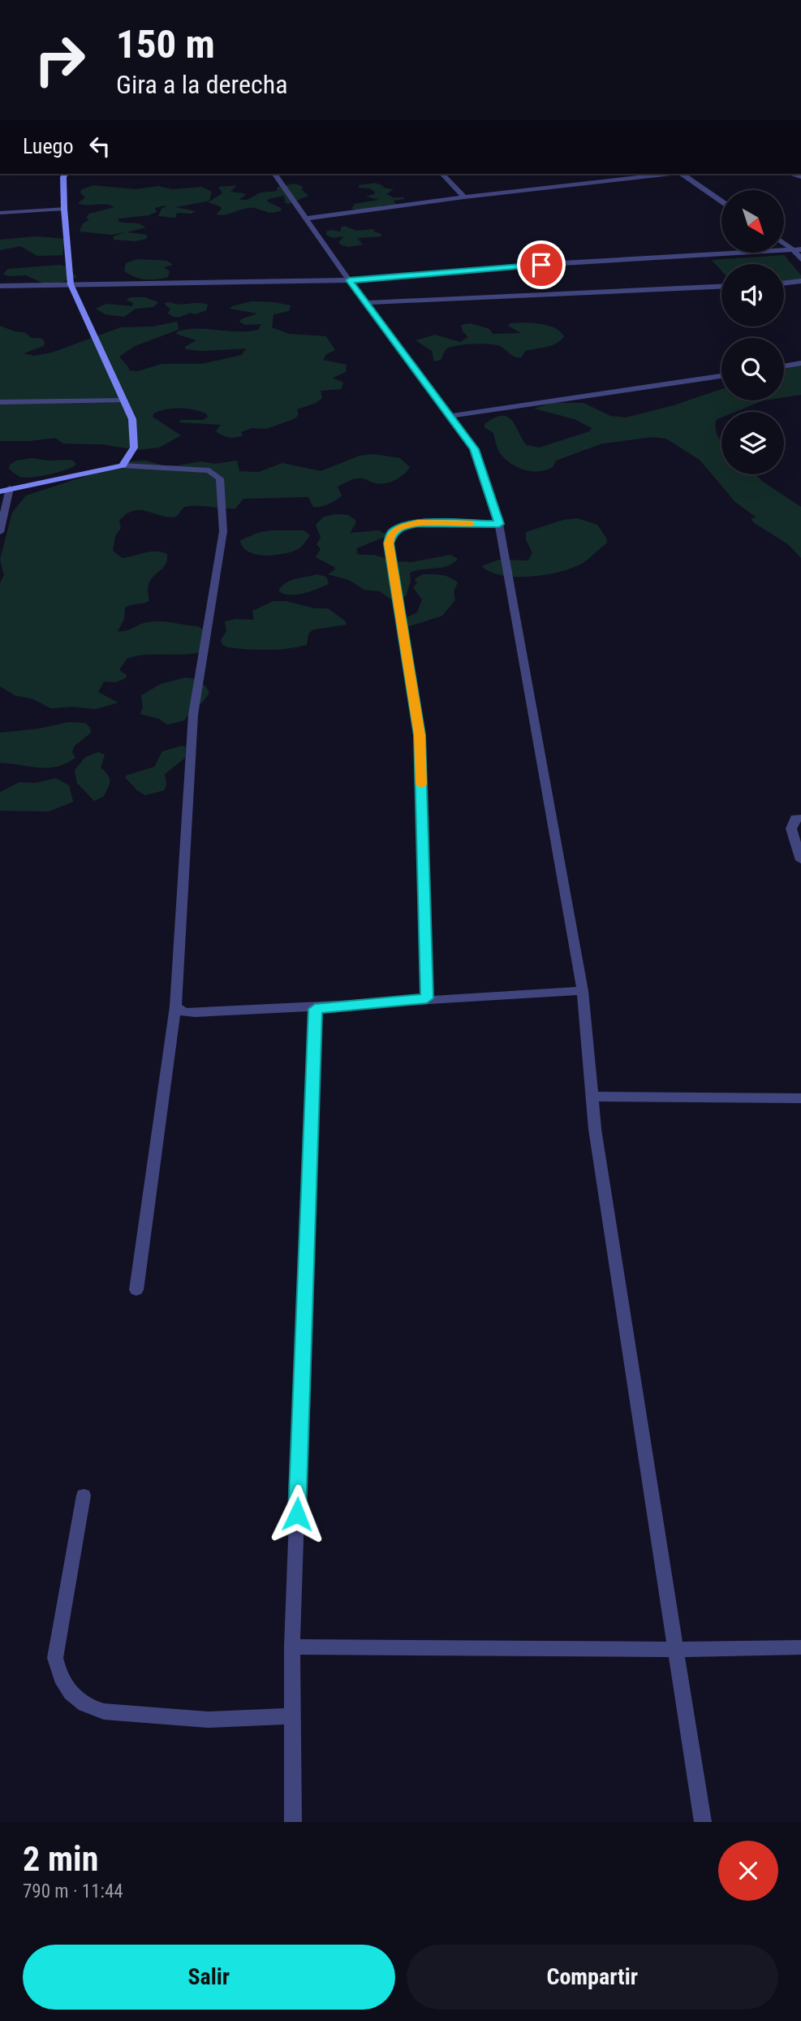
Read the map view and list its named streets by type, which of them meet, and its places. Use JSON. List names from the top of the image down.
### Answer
{
  "north": "bottom right",
  "page": {
    "turn": ["150 m", "Gira a la derecha"],
    "then": "Luego",
    "heading": ["2 min", "790 m · 11:44"],
    "buttons": ["Salir", "Compartir"]
  }
}
